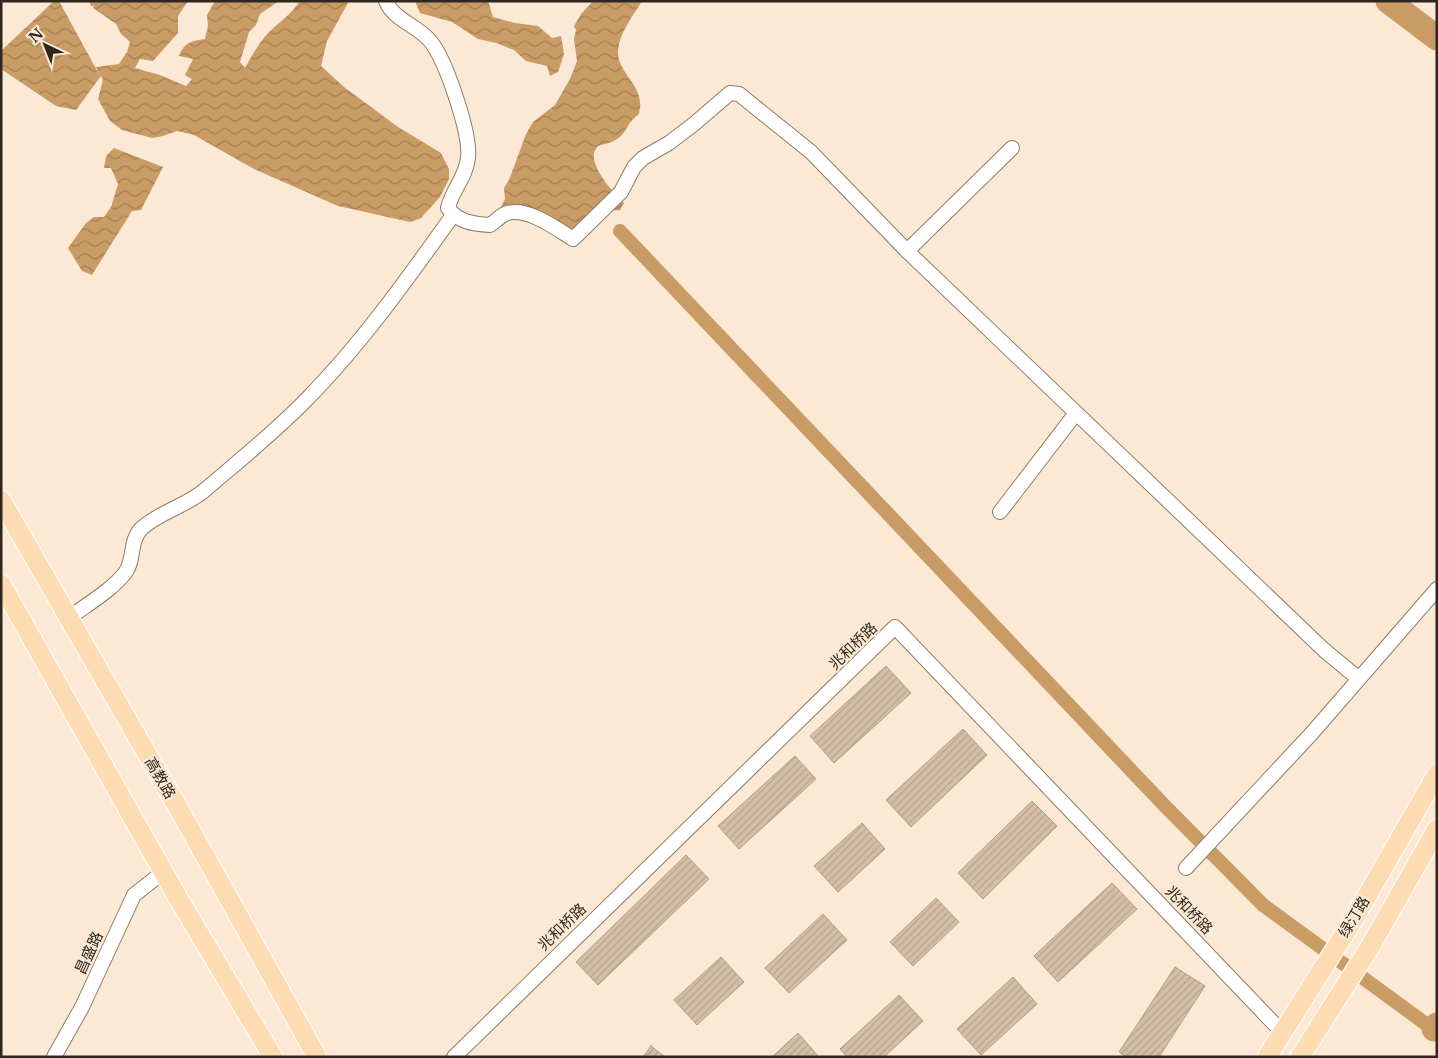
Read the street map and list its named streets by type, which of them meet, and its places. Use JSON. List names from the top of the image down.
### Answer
{
  "streets": {
    "main road": ["高教路", "绿汀路"],
    "street": ["兆和桥路", "昌盛路"]
  },
  "crossings": [
    ["兆和桥路", "绿汀路"]
  ],
  "north": "top left"
}
